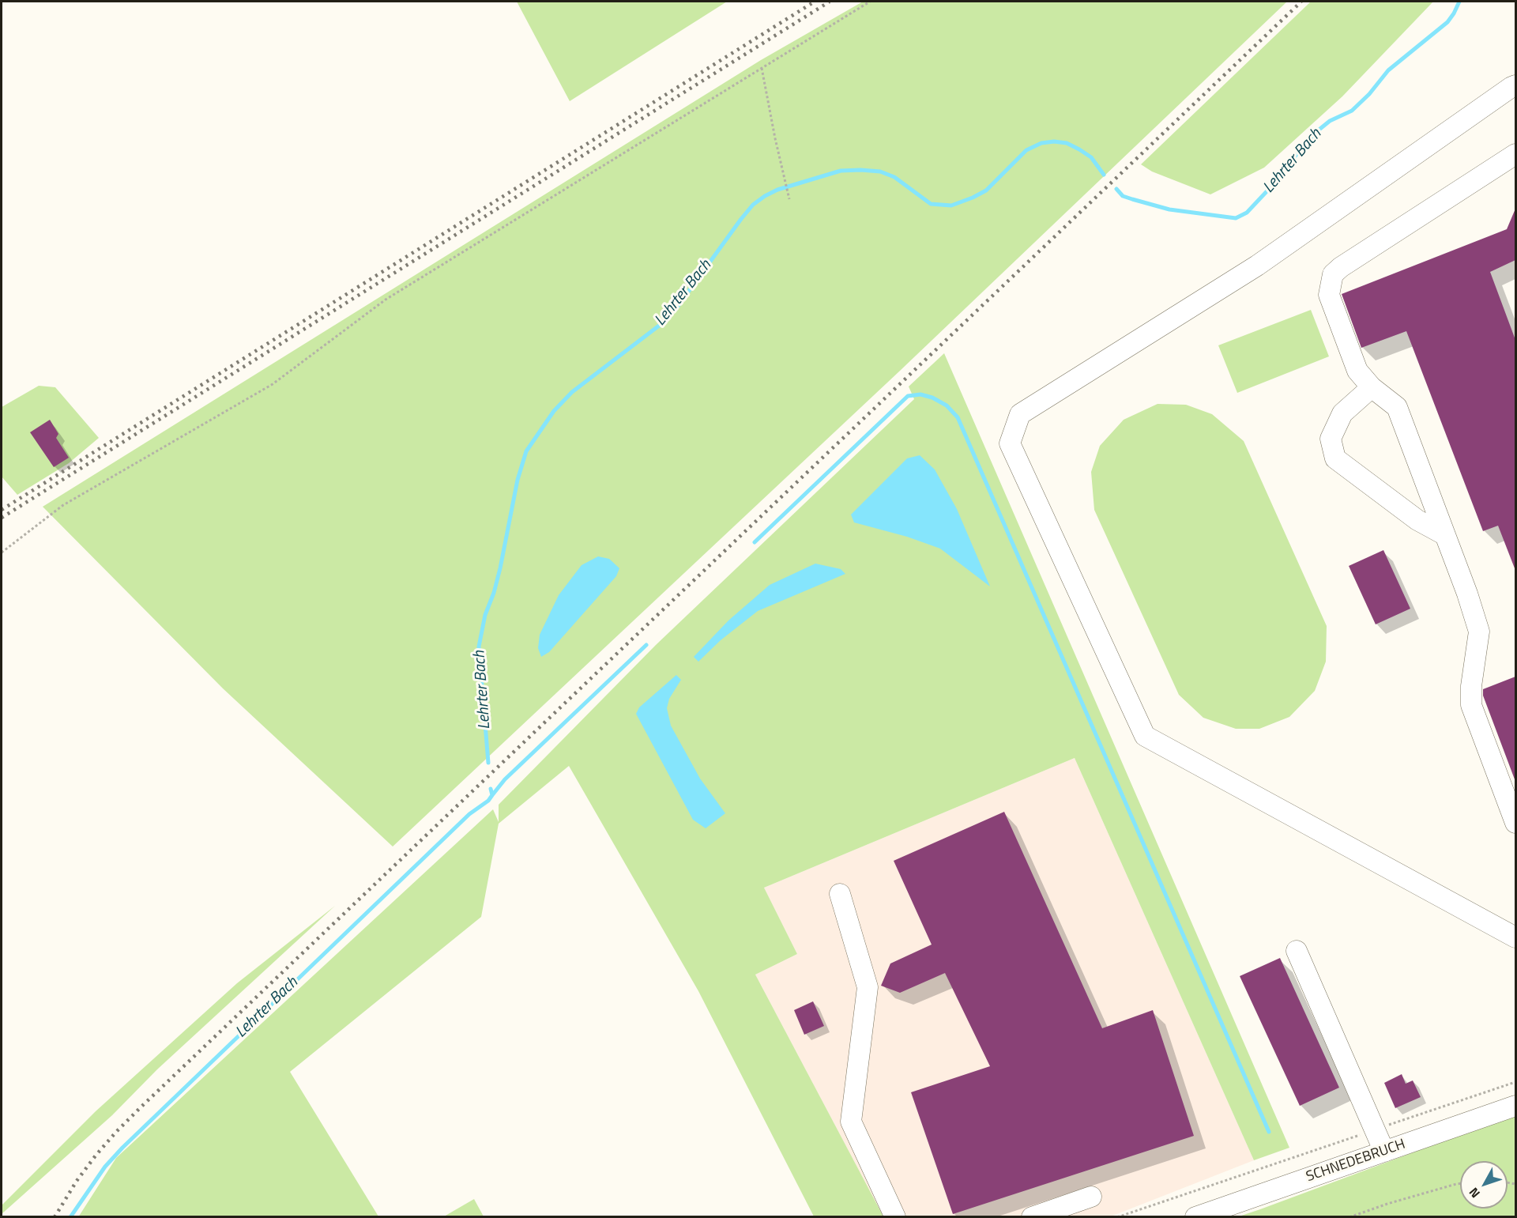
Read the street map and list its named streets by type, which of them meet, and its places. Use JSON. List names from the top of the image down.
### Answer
{
  "streets": {
    "street": ["SCHNEDEBRUCH"]
  },
  "water": ["Lehrter Bach"],
  "north": "bottom left"
}
